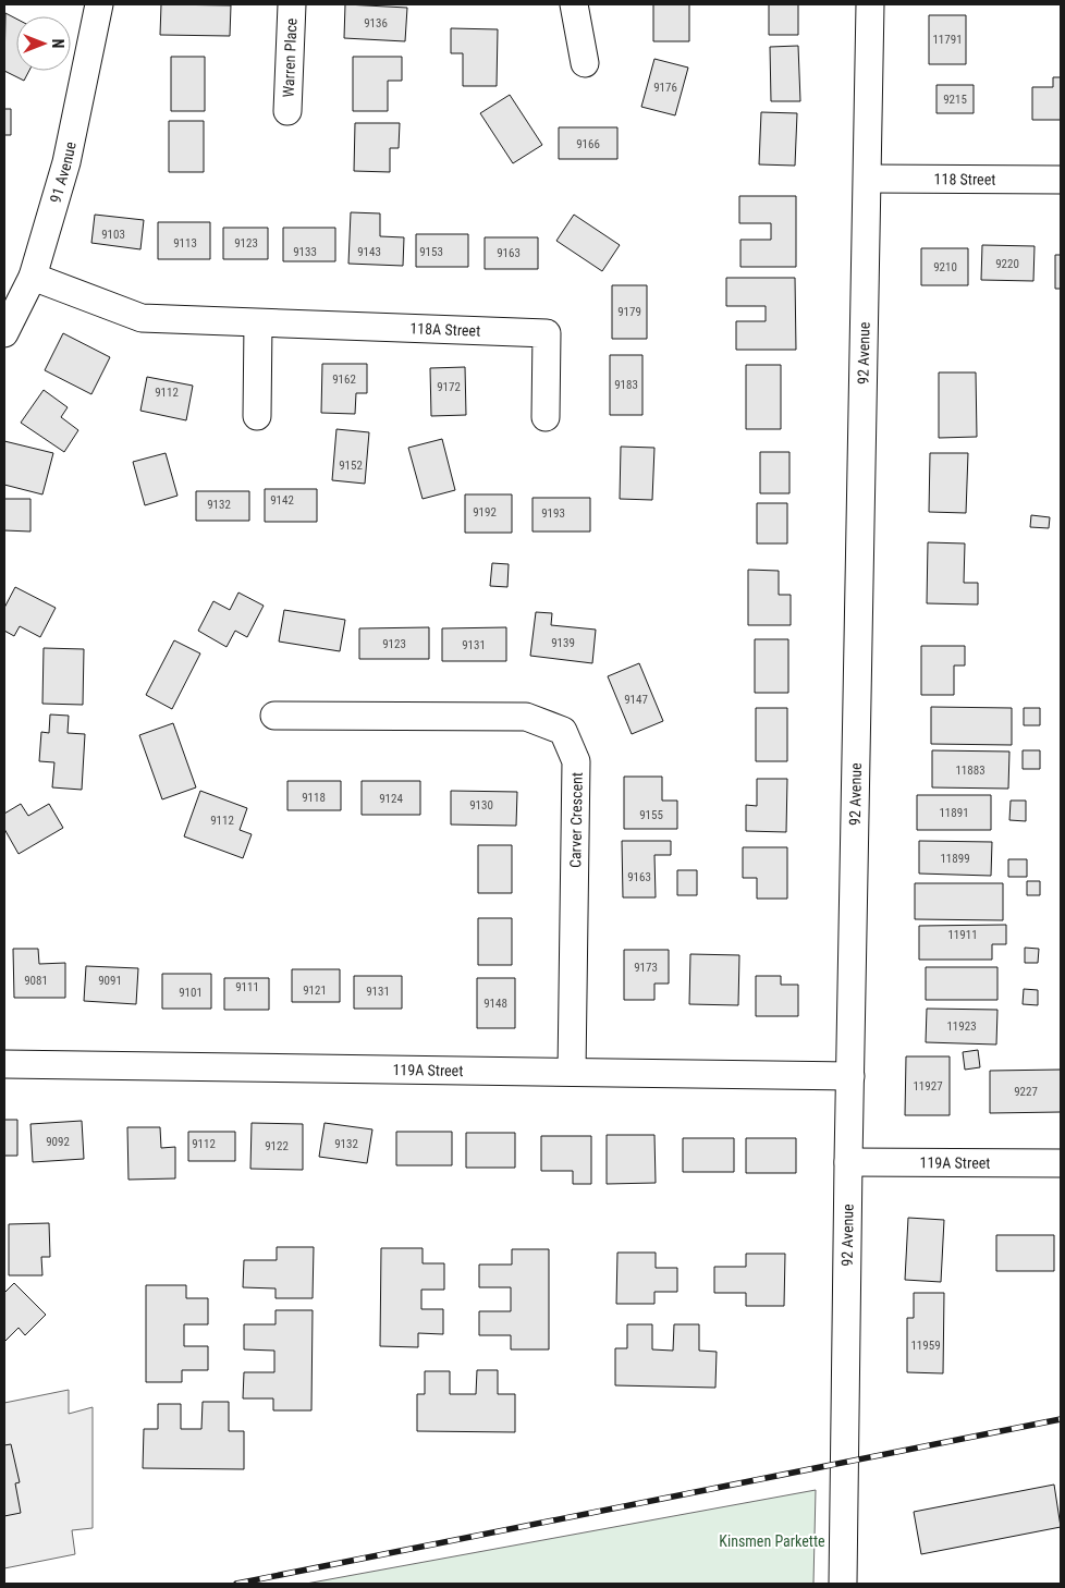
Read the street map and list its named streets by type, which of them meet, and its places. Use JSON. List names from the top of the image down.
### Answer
{
  "streets": {
    "street": [
      "Warren Place",
      "91 Avenue",
      "118 Street",
      "118A Street",
      "92 Avenue",
      "Carver Crescent",
      "119A Street"
    ]
  },
  "crossings": [
    ["91 Avenue", "118A Street"],
    ["118 Street", "92 Avenue"],
    ["92 Avenue", "119A Street"],
    ["Carver Crescent", "119A Street"]
  ],
  "parks": ["Kinsmen Parkette"],
  "house_numbers": [
    "9136",
    "11791",
    "9176",
    "9215",
    "9166",
    "9103",
    "9113",
    "9123",
    "9133",
    "9143",
    "9153",
    "9163",
    "9220",
    "9210",
    "9179",
    "9162",
    "9183",
    "9172",
    "9112",
    "9152",
    "9142",
    "9132",
    "9192",
    "9193",
    "9139",
    "9123",
    "9131",
    "9147",
    "11883",
    "9118",
    "9124",
    "9130",
    "11891",
    "9155",
    "9112",
    "11899",
    "9163",
    "11911",
    "9173",
    "9081",
    "9091",
    "9111",
    "9121",
    "9131",
    "9101",
    "9148",
    "11923",
    "11927",
    "9227",
    "9092",
    "9112",
    "9132",
    "9122",
    "11959"
  ],
  "north": "right"
}
